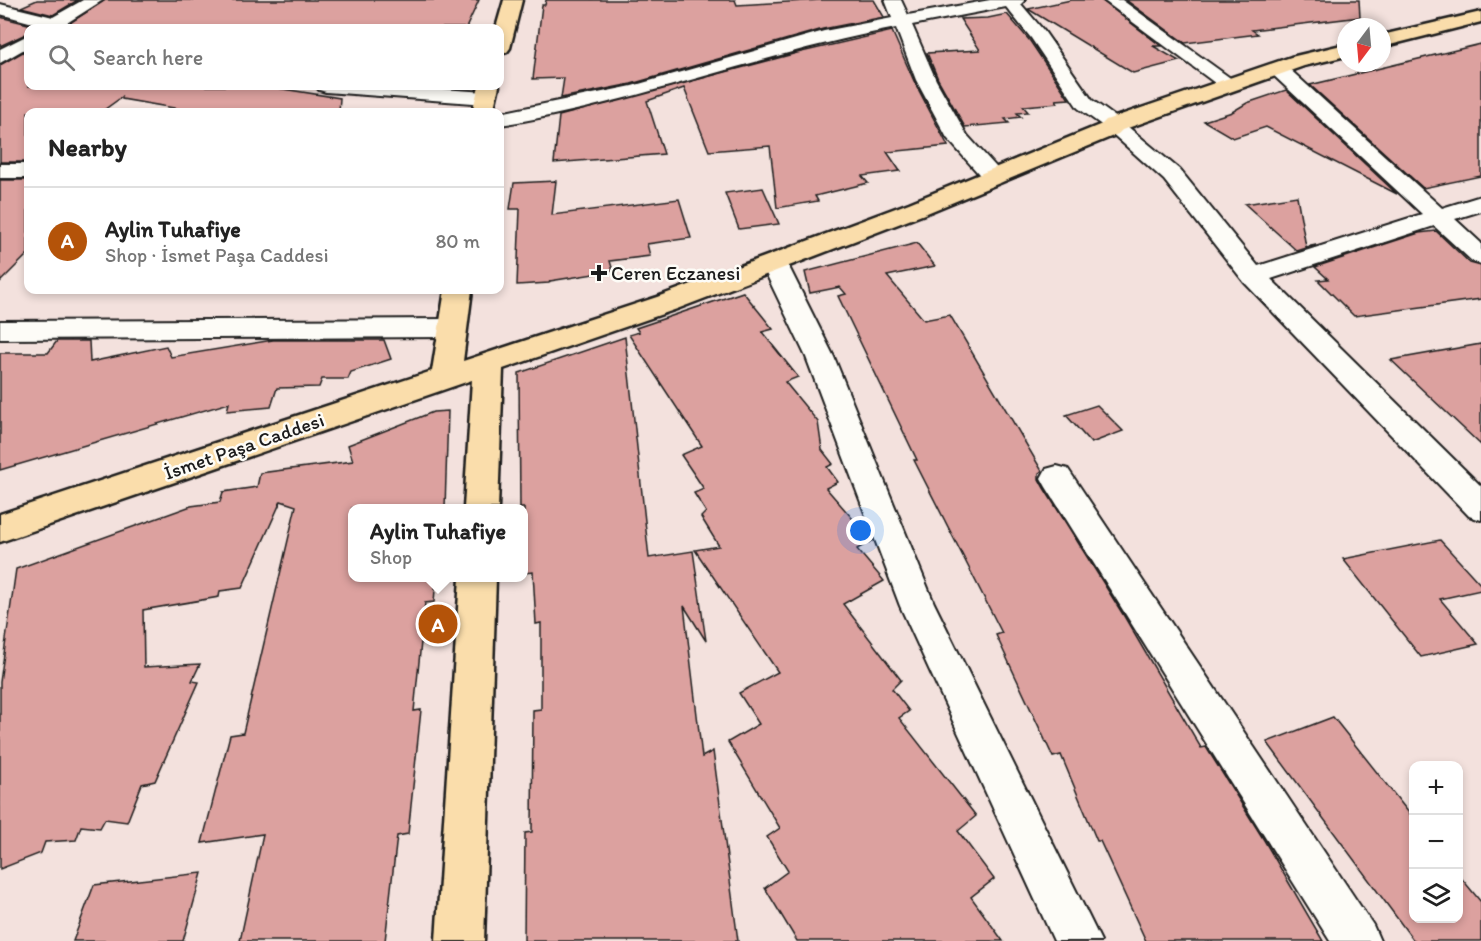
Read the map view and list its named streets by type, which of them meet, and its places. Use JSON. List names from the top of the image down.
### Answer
{
  "streets": {
    "main road": ["İsmet Paşa Caddesi"]
  },
  "places": {
    "health": ["Ceren Eczanesi"]
  },
  "north": "bottom",
  "page": {
    "search": "Search here",
    "heading": "Nearby",
    "list": [
      {
        "mark": "A",
        "name": "Aylin Tuhafiye",
        "note": "Shop · İsmet Paşa Caddesi",
        "value": "80 m"
      }
    ],
    "popup": ["Aylin Tuhafiye", "Shop"],
    "pins": "A",
    "map_buttons": ["+", "−"]
  }
}
